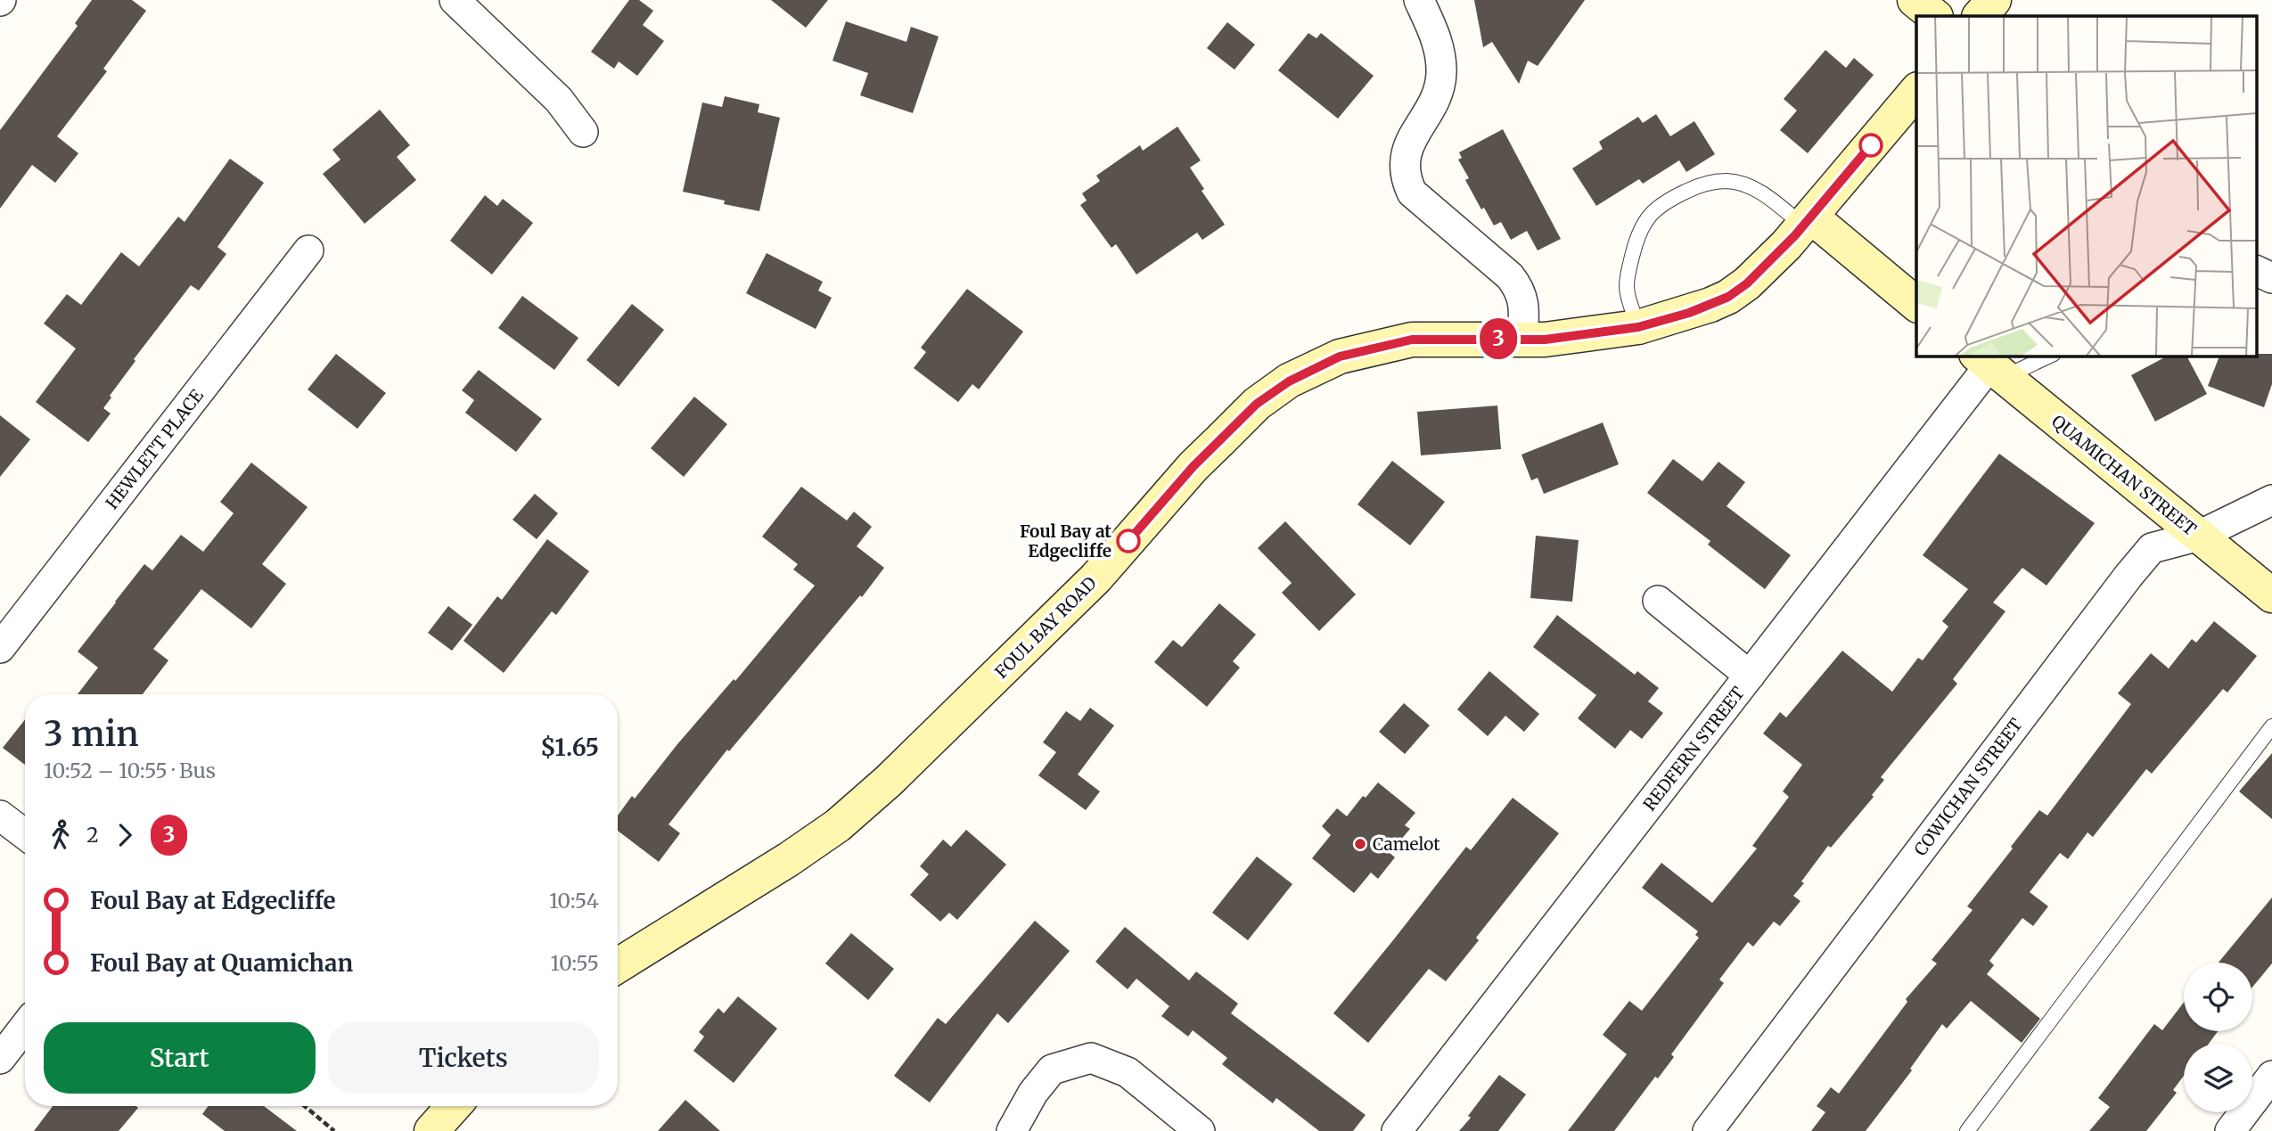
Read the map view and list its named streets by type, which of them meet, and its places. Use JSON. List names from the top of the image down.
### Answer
{
  "streets": {
    "street": [
      "HEWLETT PLACE",
      "QUAMICHAN STREET",
      "FOUL BAY ROAD",
      "REDFERN STREET",
      "COWICHAN STREET"
    ]
  },
  "crossings": [
    ["QUAMICHAN STREET", "REDFERN STREET"],
    ["QUAMICHAN STREET", "COWICHAN STREET"]
  ],
  "places": ["Foul Bay at Edgecliffe", "Camelot"],
  "lines": ["bus line 3"],
  "page": {
    "on_map": "3",
    "heading": ["3 min", "10:52 – 10:55 · Bus", "$1.65"],
    "legs": ["2", "3"],
    "list": [
      {
        "name": "Foul Bay at Edgecliffe",
        "value": "10:54"
      },
      {
        "name": "Foul Bay at Quamichan",
        "value": "10:55"
      }
    ],
    "buttons": ["Start", "Tickets"]
  }
}
